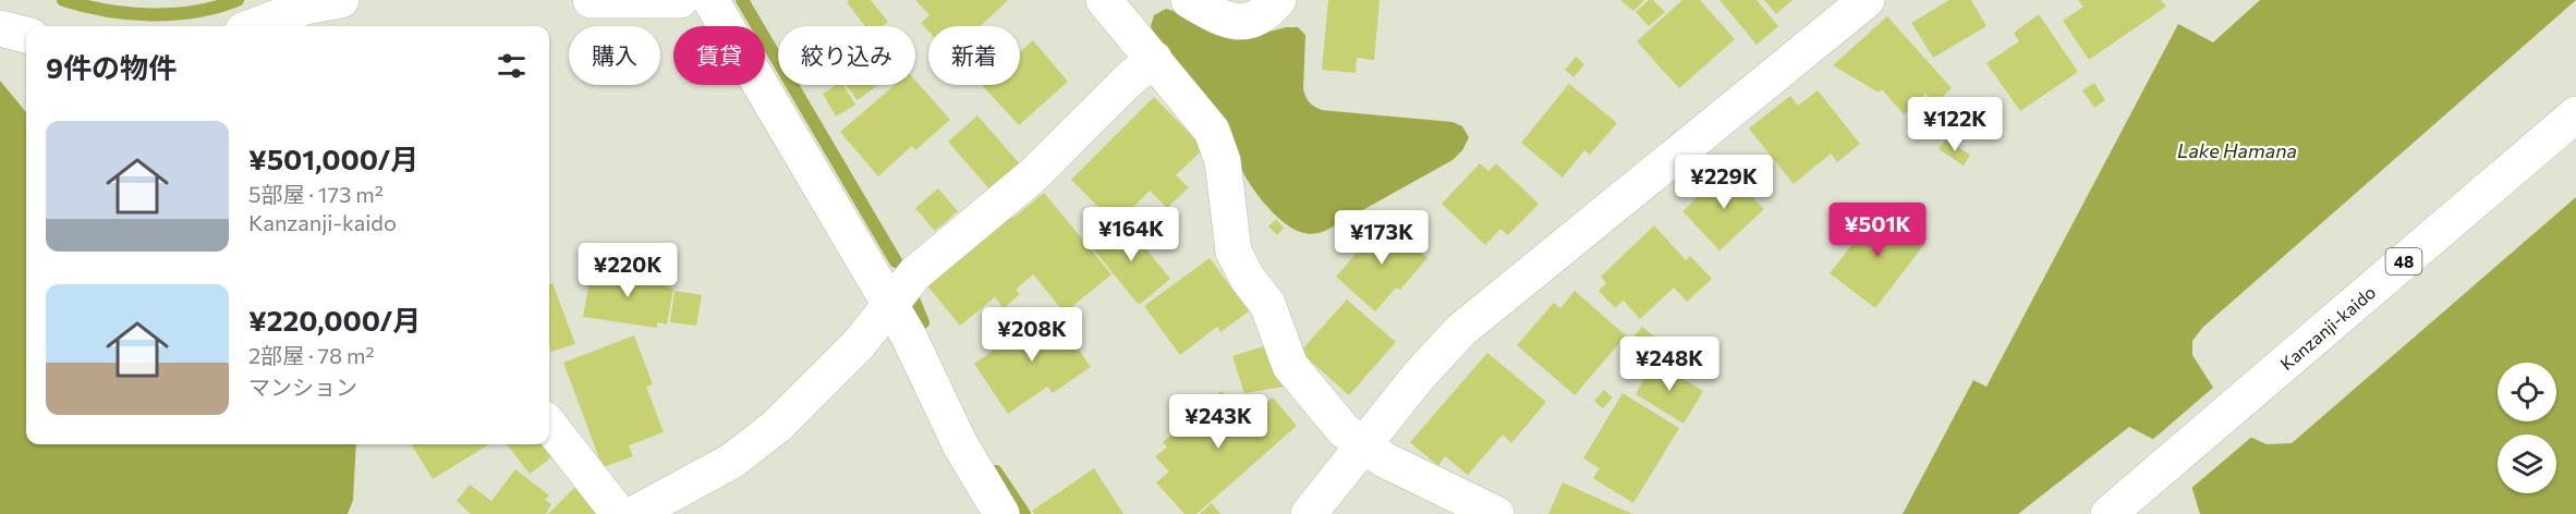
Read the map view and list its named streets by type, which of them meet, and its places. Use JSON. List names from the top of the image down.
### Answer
{
  "streets": {
    "street": ["48", "Kanzanji-kaido"]
  },
  "water": ["Lake Hamana"],
  "page": {
    "chip": [
      "購入",
      "賃貸",
      "絞り込み",
      "新着"
    ],
    "heading": "9件の物件",
    "price": [
      "¥122K",
      "¥229K",
      "¥501K",
      "¥164K",
      "¥173K",
      "¥220K",
      "¥208K",
      "¥248K",
      "¥243K"
    ],
    "list": [
      {
        "name": "¥501,000/月",
        "note": "5部屋 · 173 m² · Kanzanji-kaido"
      },
      {
        "name": "¥220,000/月",
        "note": "2部屋 · 78 m² · マンション"
      }
    ]
  }
}
